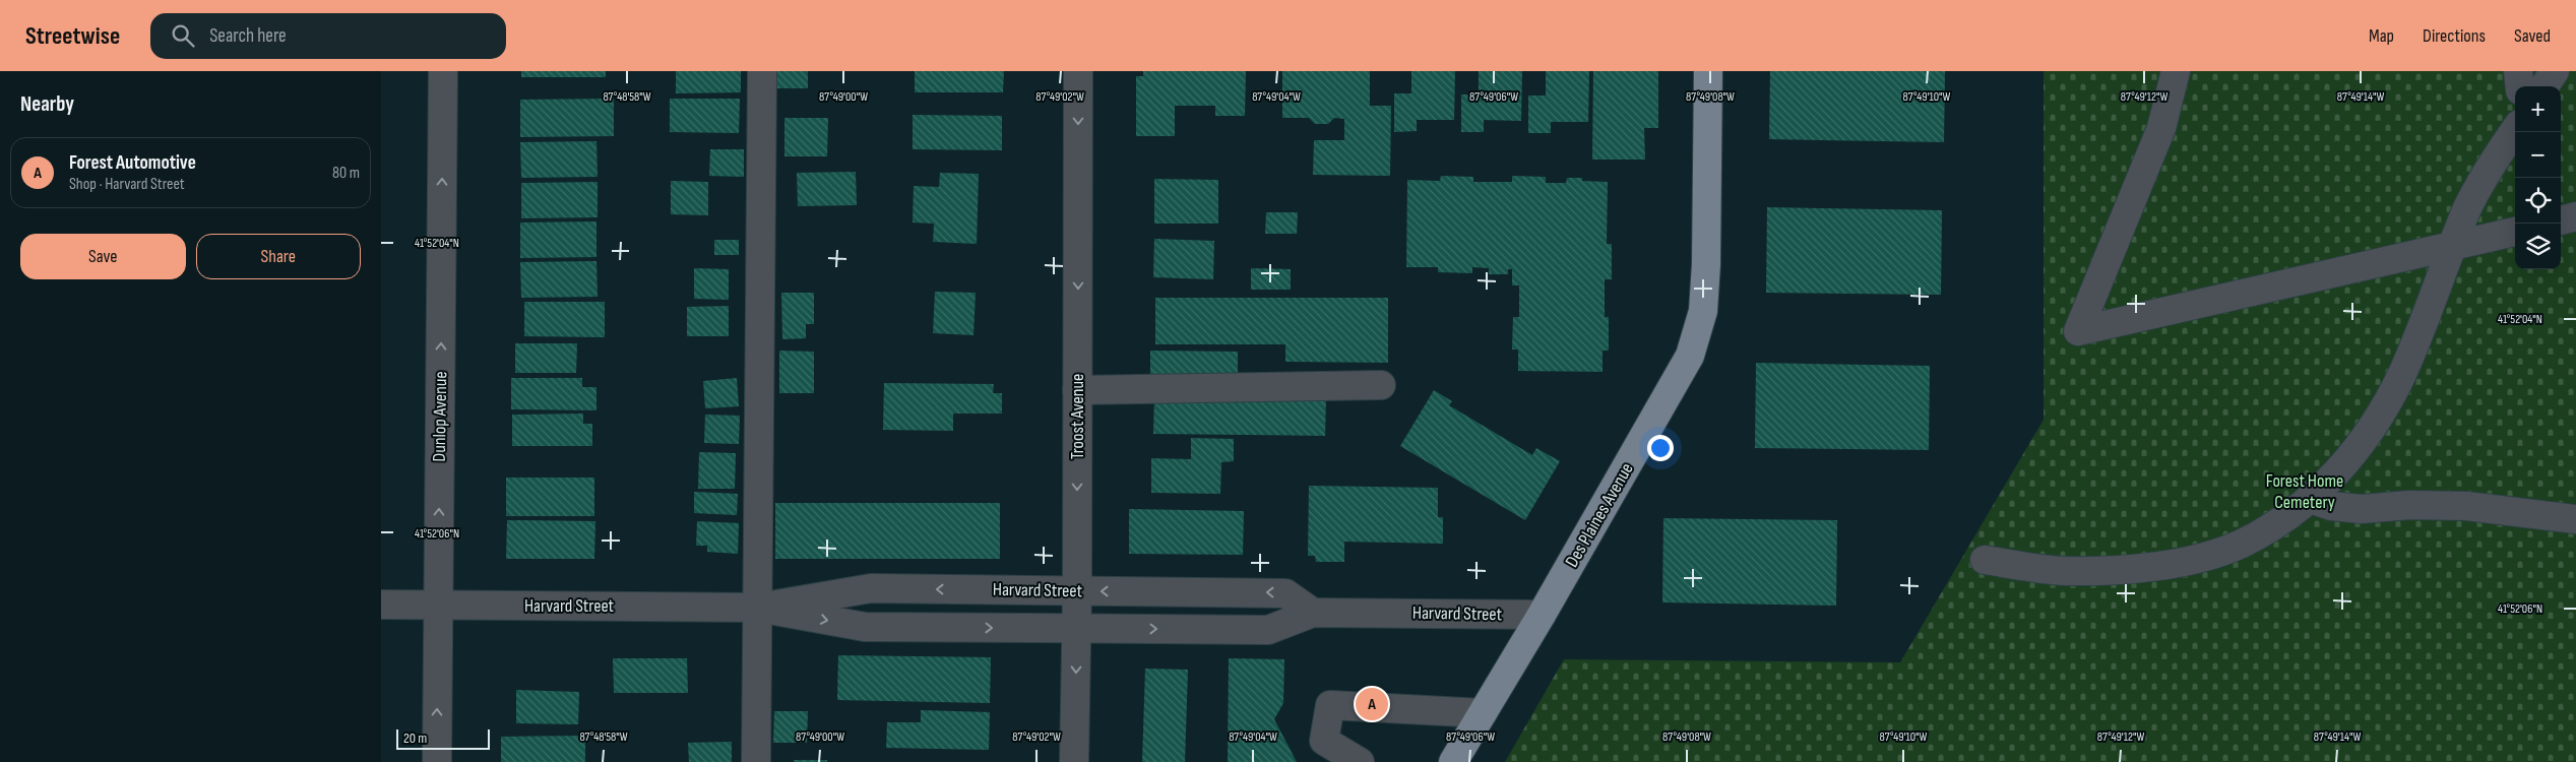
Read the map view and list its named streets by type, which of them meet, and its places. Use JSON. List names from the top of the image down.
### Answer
{
  "streets": {
    "main road": ["Des Plaines Avenue"],
    "street": ["Dunlop Avenue", "Troost Avenue", "Harvard Street"]
  },
  "crossings": [
    ["Dunlop Avenue", "Harvard Street"],
    ["Troost Avenue", "Harvard Street"],
    ["Des Plaines Avenue", "Harvard Street"]
  ],
  "one_way": ["Dunlop Avenue", "Troost Avenue"],
  "parks": ["Forest Home Cemetery"],
  "scale_bar": "20 m",
  "page": {
    "header": "Streetwise",
    "search": "Search here",
    "nav": ["Map", "Directions", "Saved"],
    "heading": "Nearby",
    "map_buttons": ["+", "−"],
    "list": [
      {
        "mark": "A",
        "name": "Forest Automotive",
        "note": "Shop · Harvard Street",
        "value": "80 m"
      }
    ],
    "buttons": ["Save", "Share"],
    "pins": "A",
    "scale": "20 m"
  },
  "coordinates": [
    "87°48'58\"W",
    "87°49'00\"W",
    "87°49'02\"W",
    "87°49'04\"W",
    "87°49'06\"W",
    "87°49'08\"W",
    "87°49'10\"W",
    "87°49'12\"W",
    "87°49'14\"W",
    "41°52'04\"N",
    "41°52'06\"N"
  ]
}
